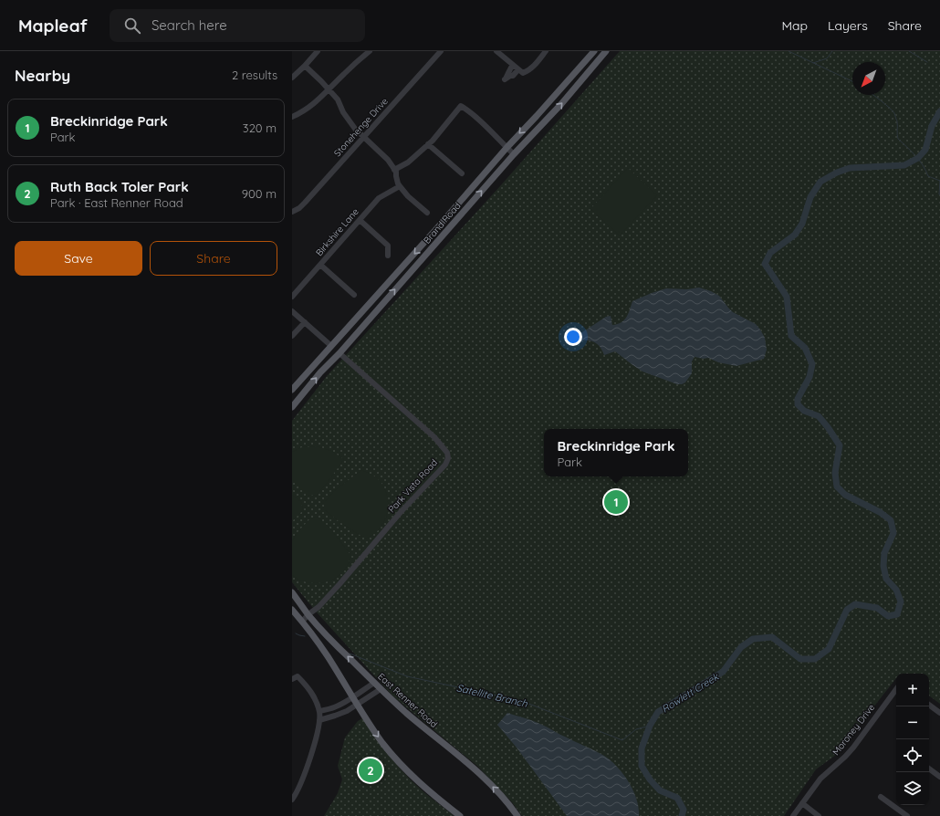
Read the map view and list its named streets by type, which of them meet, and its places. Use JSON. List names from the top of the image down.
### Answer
{
  "streets": {
    "main road": ["Brand Road", "East Renner Road"],
    "street": [
      "Stonehenge Drive",
      "Birkshire Lane",
      "Park Vista Road",
      "Moroney Drive"
    ]
  },
  "crossings": [
    ["Brand Road", "Park Vista Road"],
    ["Park Vista Road", "East Renner Road"]
  ],
  "water": ["Rowlett Creek", "Satellite Branch"],
  "north": "bottom left",
  "page": {
    "header": "Mapleaf",
    "search": "Search here",
    "nav": ["Map", "Layers", "Share"],
    "heading": ["Nearby", "2 results"],
    "list": [
      {
        "mark": "1",
        "name": "Breckinridge Park",
        "note": "Park",
        "value": "320 m"
      },
      {
        "mark": "2",
        "name": "Ruth Back Toler Park",
        "note": "Park · East Renner Road",
        "value": "900 m"
      }
    ],
    "buttons": ["Save", "Share"],
    "popup": ["Breckinridge Park", "Park"],
    "pins": ["1", "2"],
    "map_buttons": ["+", "−"]
  }
}
